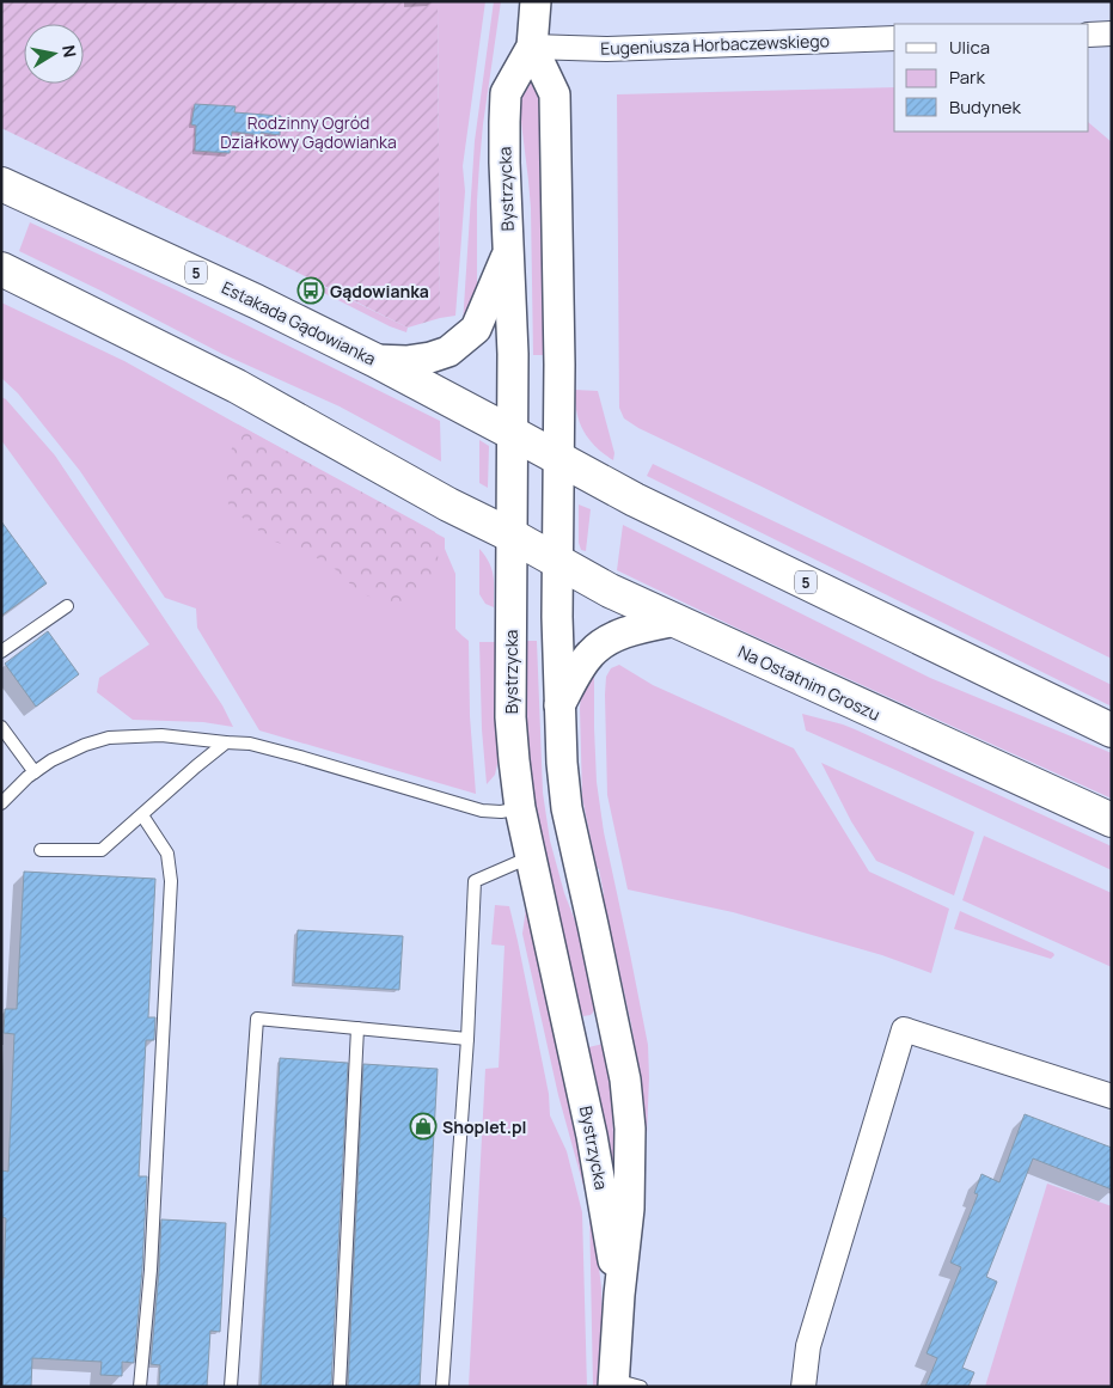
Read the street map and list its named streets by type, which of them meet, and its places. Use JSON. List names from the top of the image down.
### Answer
{
  "streets": {
    "main road": ["5", "Estakada Gądowianka", "Na Ostatnim Groszu"],
    "street": ["Eugeniusza Horbaczewskiego", "Bystrzycka"]
  },
  "crossings": [
    ["Eugeniusza Horbaczewskiego", "Bystrzycka"],
    ["Bystrzycka", "5"],
    ["Bystrzycka", "Estakada Gądowianka"],
    ["Bystrzycka", "Na Ostatnim Groszu"],
    ["5", "Estakada Gądowianka"]
  ],
  "parks": ["Rodzinny Ogród Działkowy Gądowianka"],
  "places": {
    "bus stop": ["Gądowianka"],
    "shop": ["Shoplet.pl"]
  },
  "legend": ["Ulica", "Park", "Budynek"],
  "north": "right"
}
